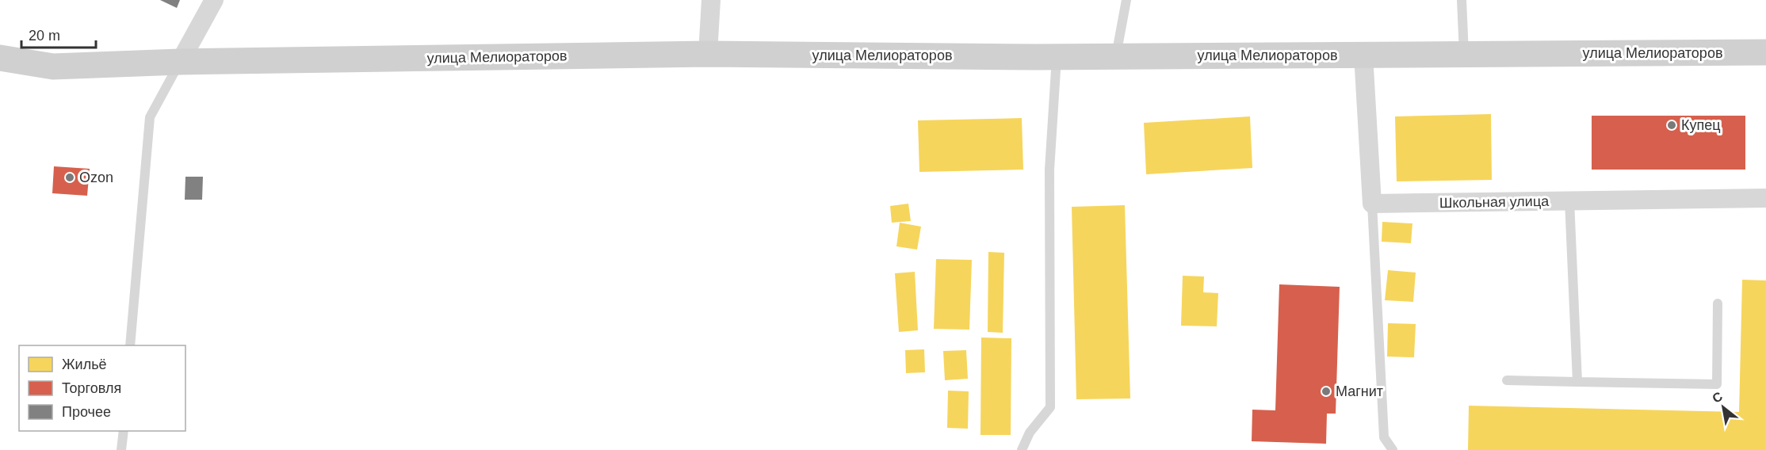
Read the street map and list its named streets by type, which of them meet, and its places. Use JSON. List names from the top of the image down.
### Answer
{
  "streets": {
    "street": ["улица Мелиораторов", "Школьная улица"]
  },
  "places": ["Купец", "Ozon", "Магнит"],
  "legend": ["Жильё", "Торговля", "Прочее"],
  "scale_bar": "20 m",
  "north": "top left"
}
